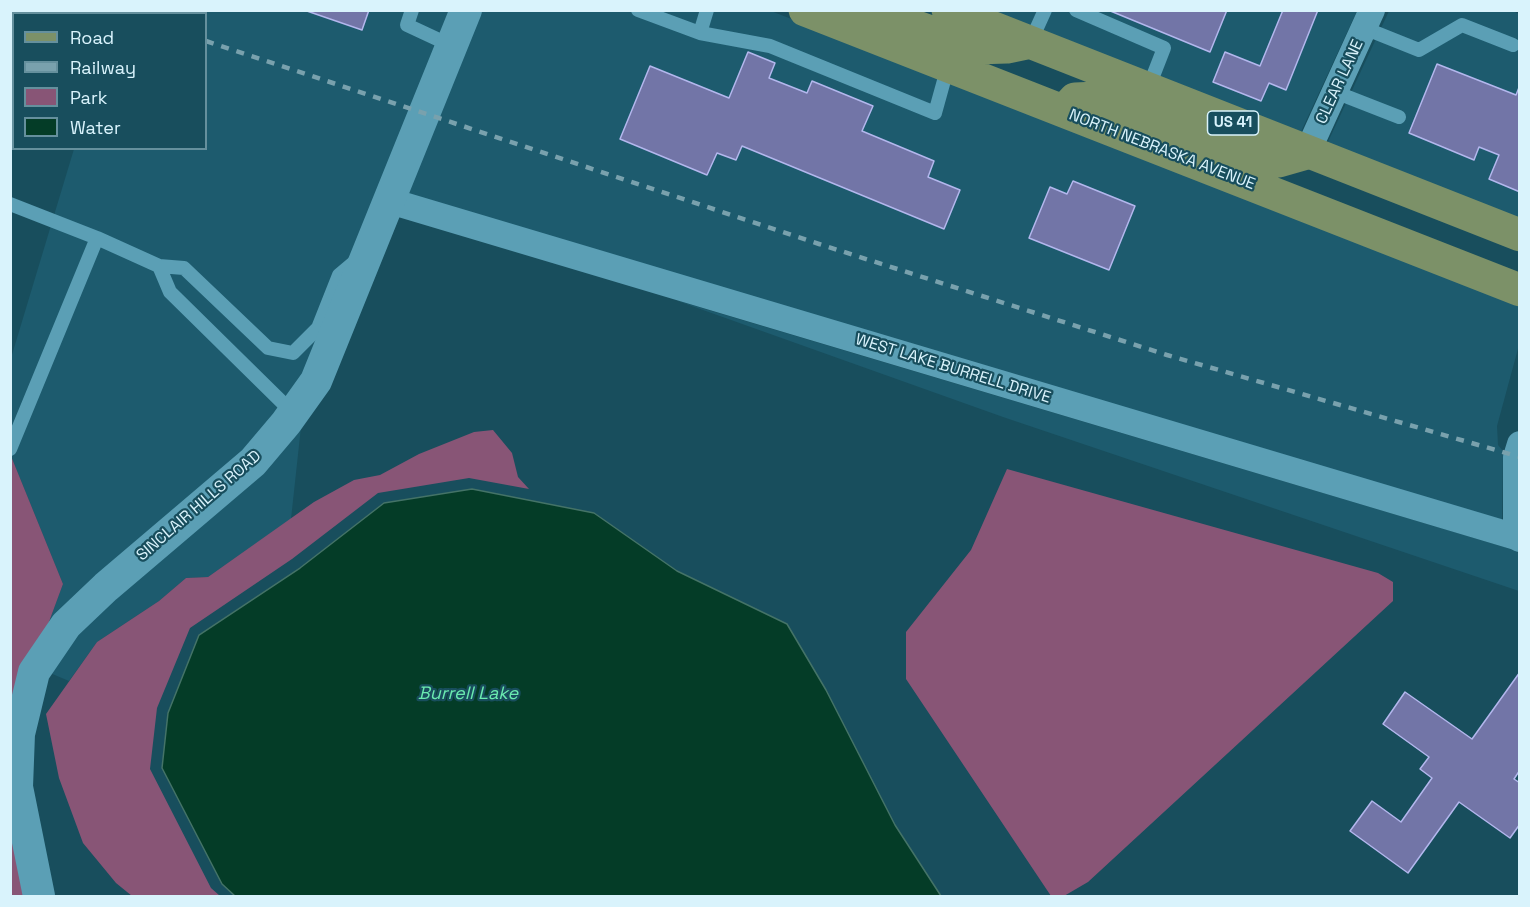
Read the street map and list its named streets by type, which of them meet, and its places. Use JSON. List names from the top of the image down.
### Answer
{
  "streets": {
    "main road": ["US 41", "NORTH NEBRASKA AVENUE"],
    "street": ["CLEAR LANE", "WEST LAKE BURRELL DRIVE", "SINCLAIR HILLS ROAD"]
  },
  "crossings": [
    ["CLEAR LANE", "US 41"],
    ["WEST LAKE BURRELL DRIVE", "SINCLAIR HILLS ROAD"]
  ],
  "water": ["Burrell Lake"],
  "legend": [
    "Road",
    "Railway",
    "Park",
    "Water"
  ]
}
